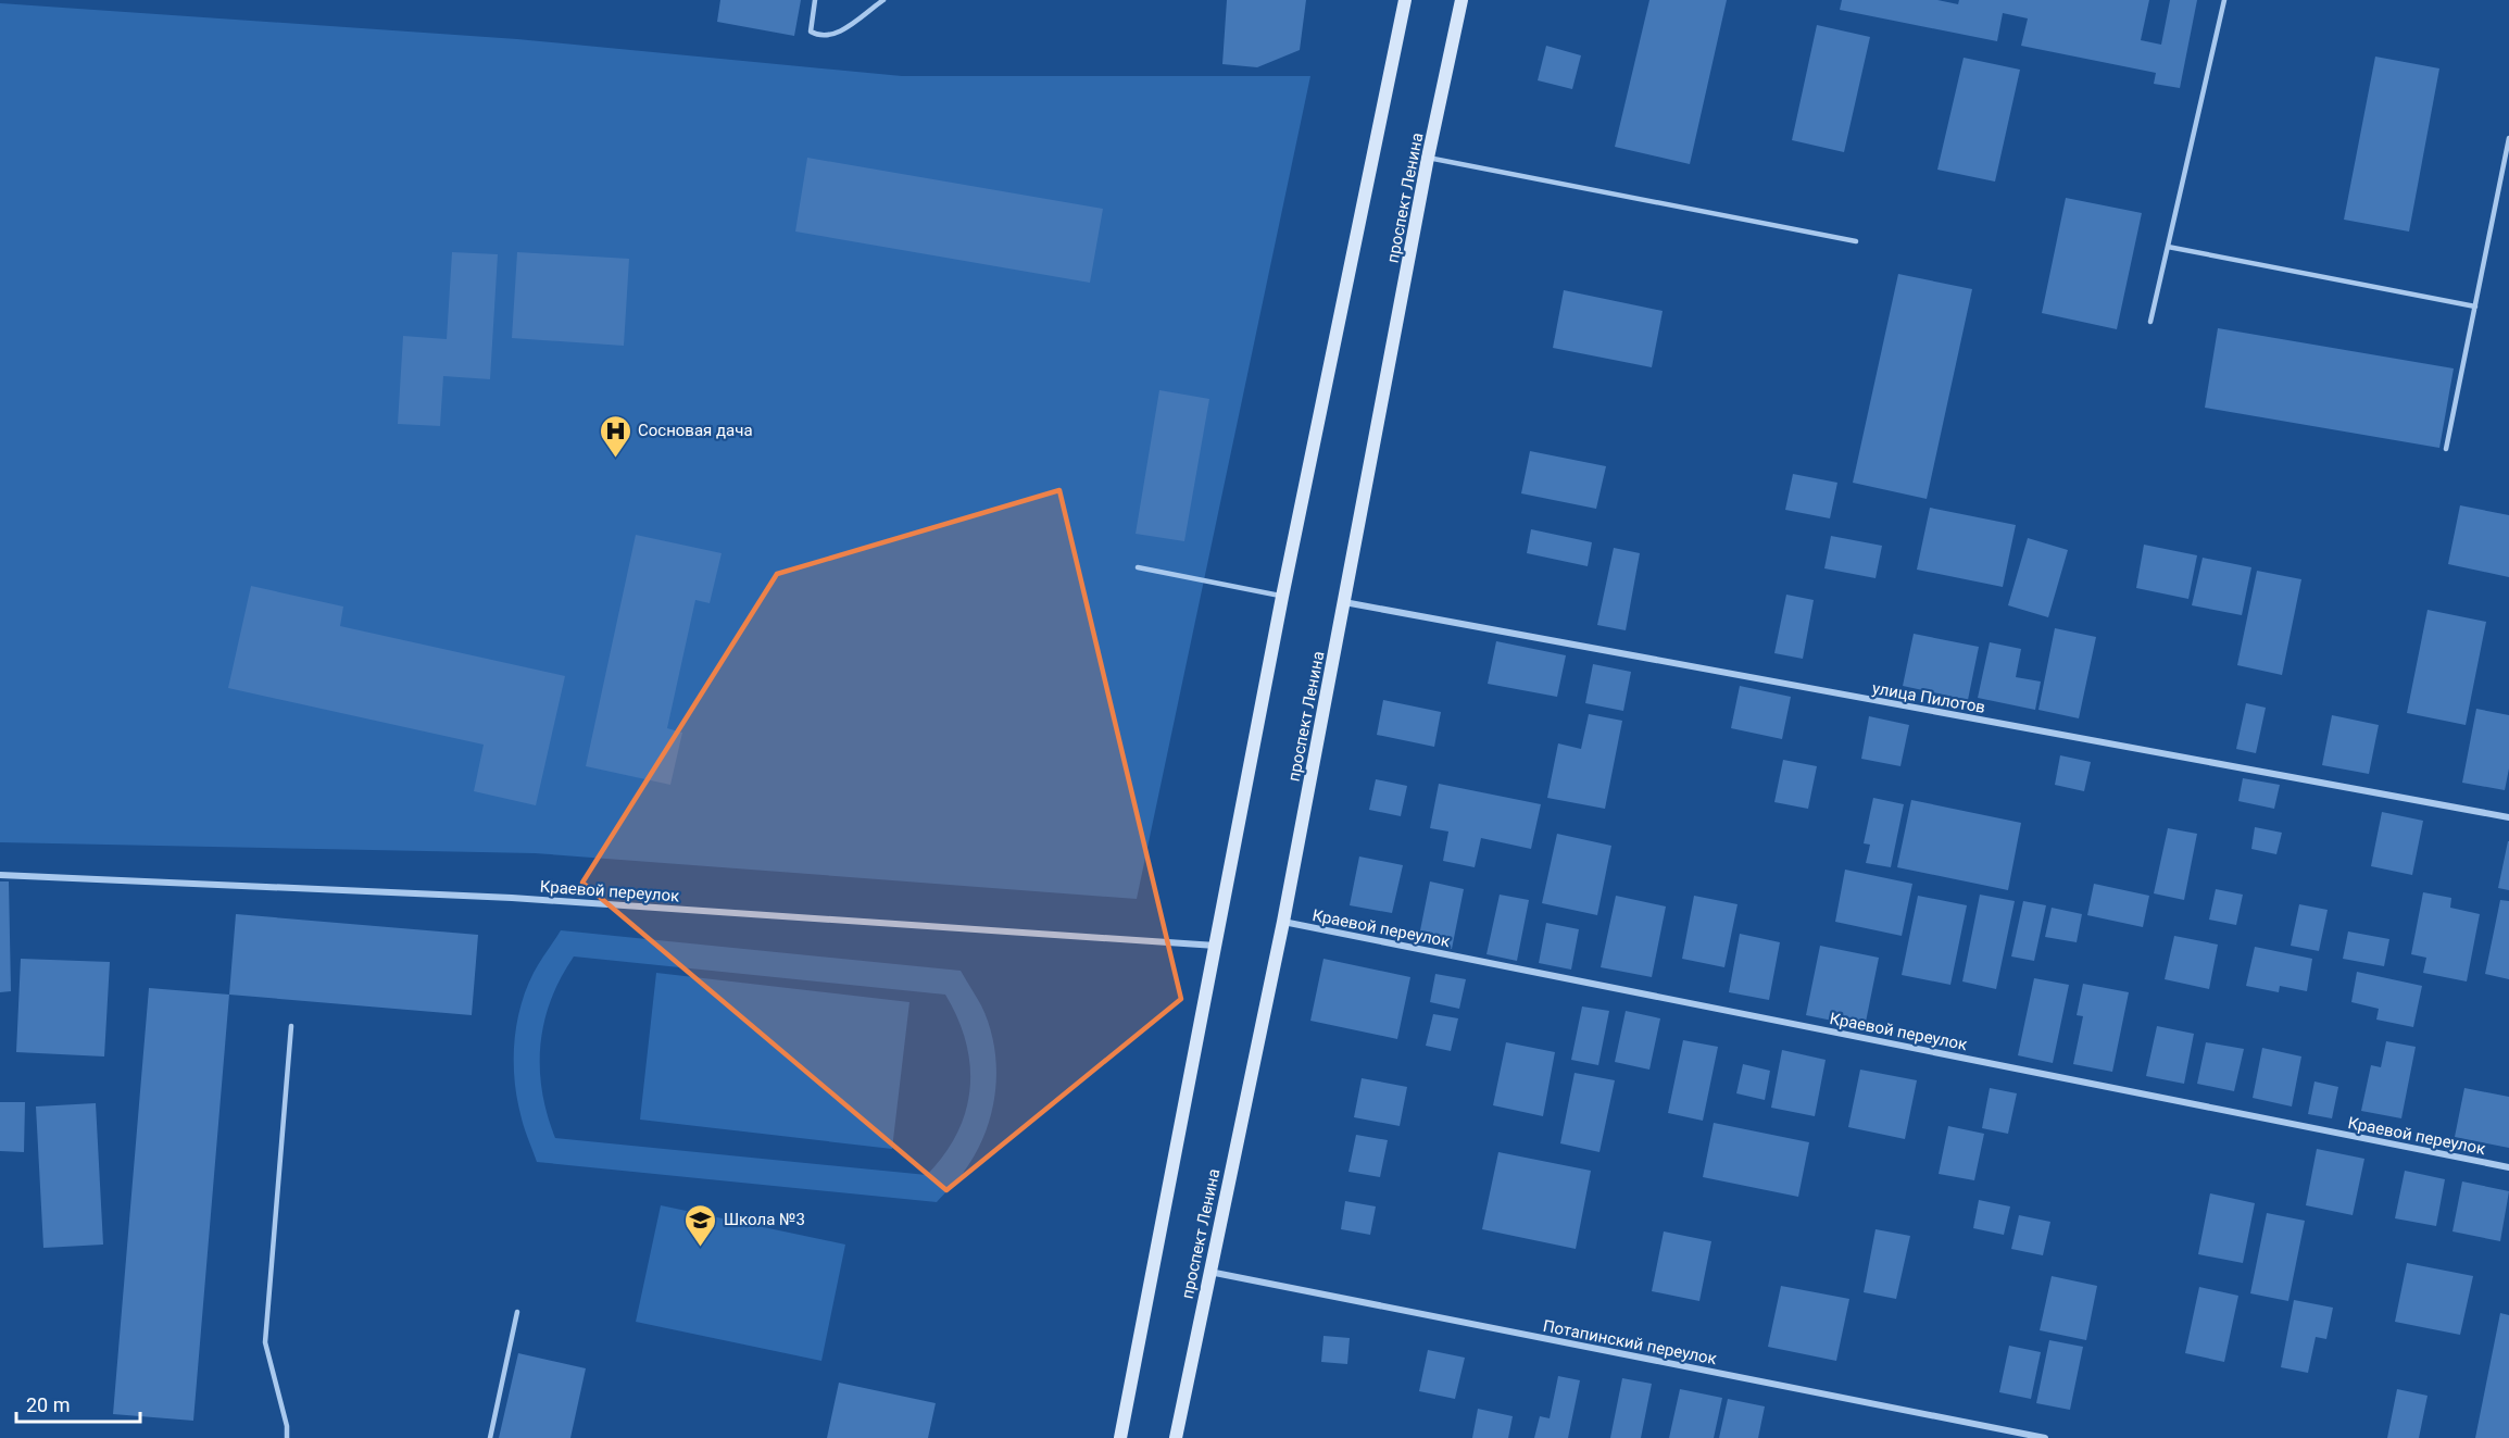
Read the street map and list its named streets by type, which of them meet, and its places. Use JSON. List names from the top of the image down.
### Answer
{
  "streets": {
    "main road": ["проспект Ленина"],
    "street": ["улица Пилотов", "Краевой переулок", "Потапинский переулок"]
  },
  "crossings": [
    ["проспект Ленина", "улица Пилотов"],
    ["проспект Ленина", "Краевой переулок"],
    ["проспект Ленина", "Потапинский переулок"]
  ],
  "places": {
    "hospital": ["Сосновая дача"],
    "school or university": ["Школа №3"]
  },
  "scale_bar": "20 m"
}
